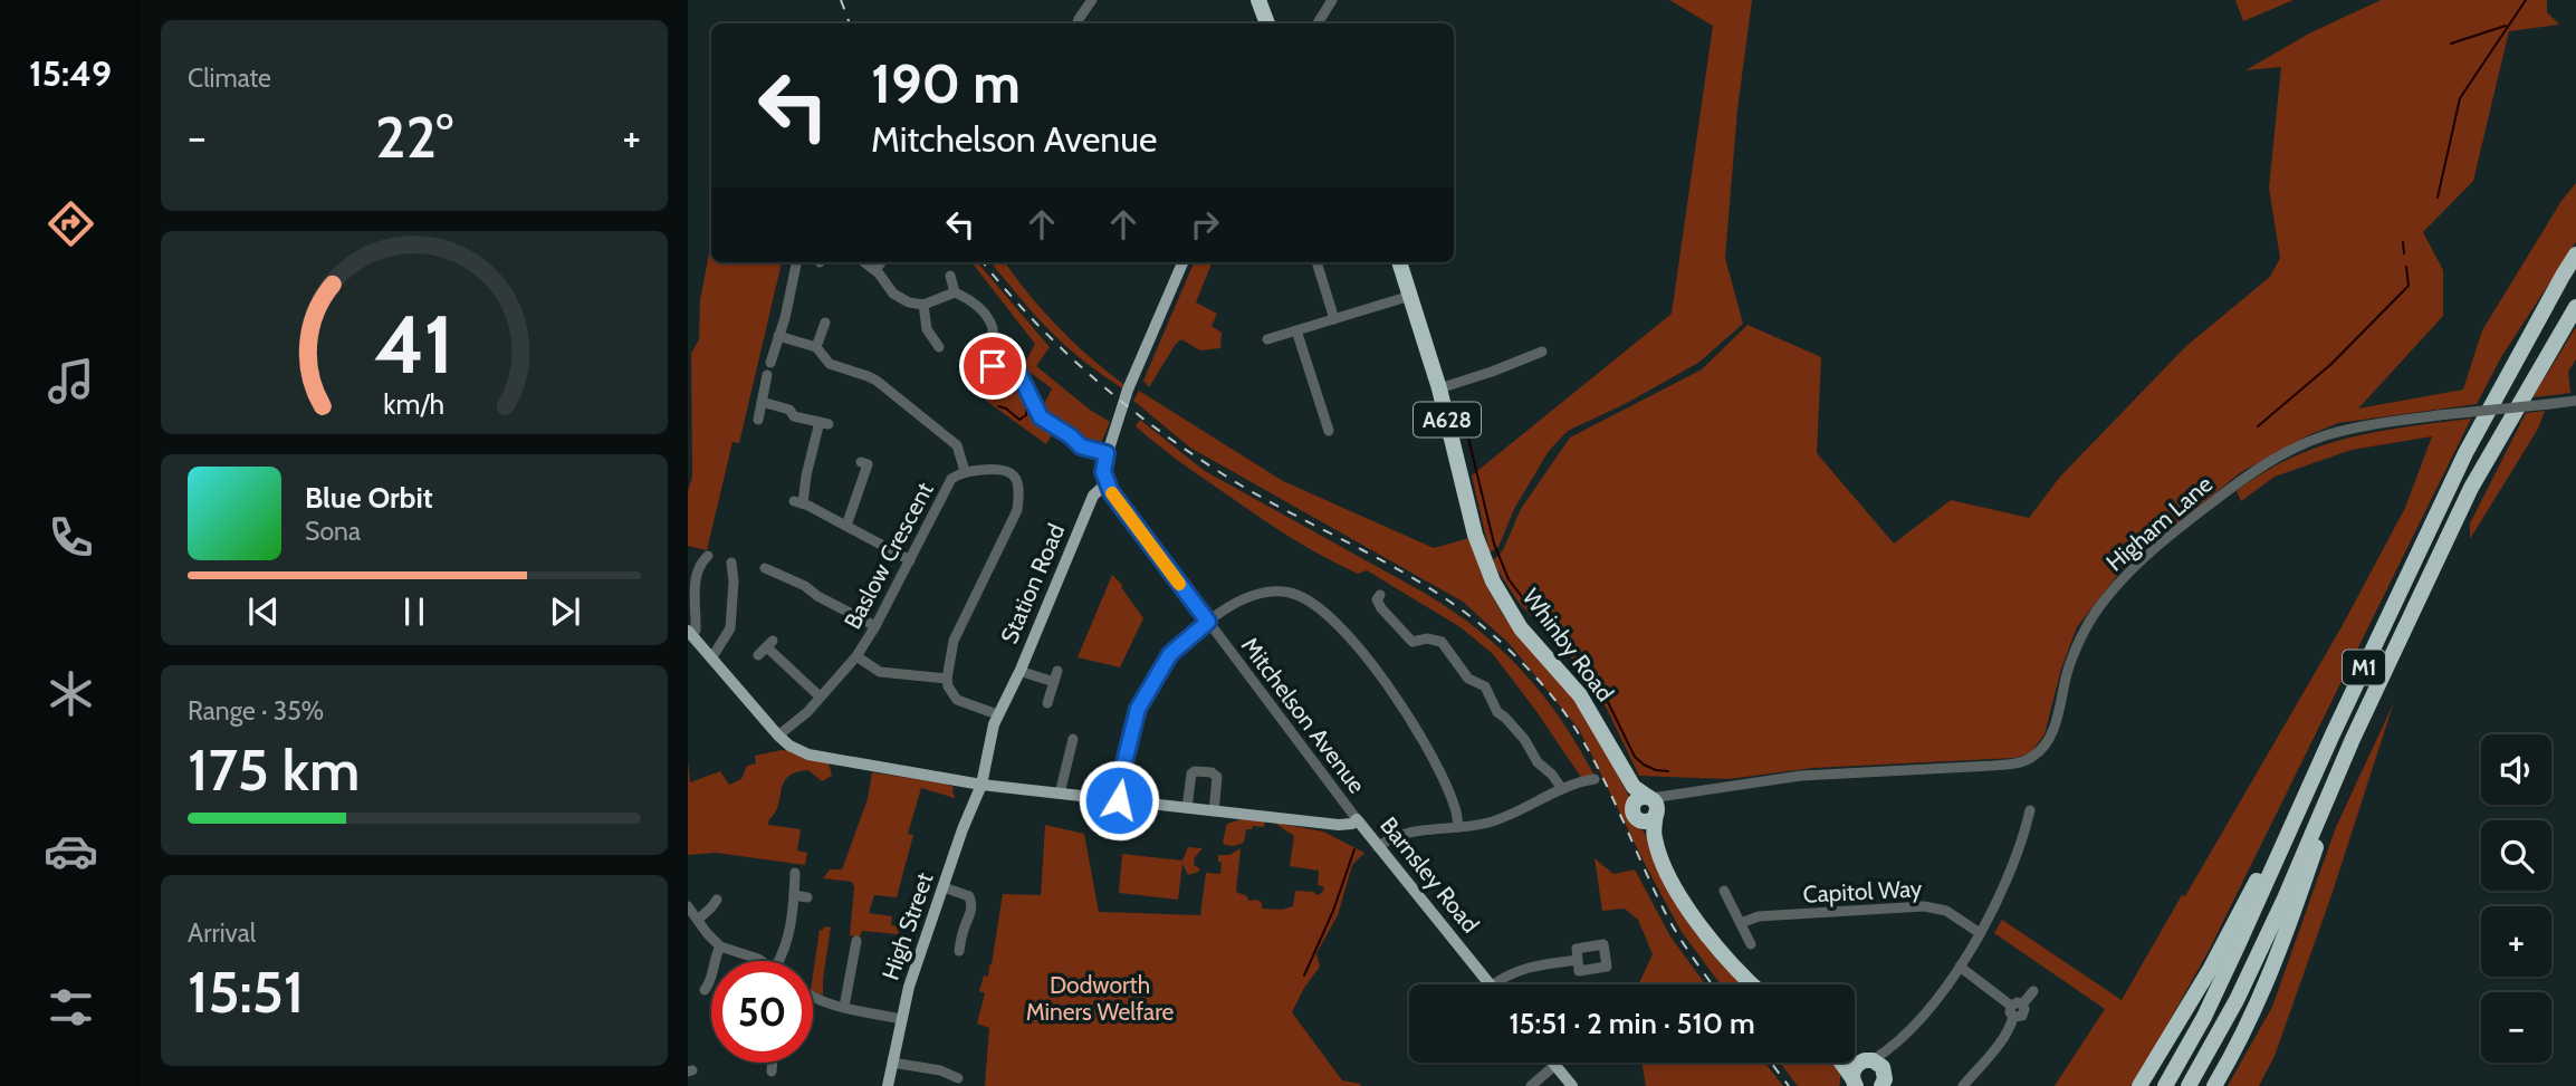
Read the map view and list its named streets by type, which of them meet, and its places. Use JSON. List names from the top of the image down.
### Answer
{
  "streets": {
    "highway": ["A628", "Whinby Road", "M1"],
    "main road": ["Station Road", "Barnsley Road", "High Street"],
    "street": [
      "Higham Lane",
      "Baslow Crescent",
      "Mitchelson Avenue",
      "Capitol Way"
    ]
  },
  "crossings": [
    ["Higham Lane", "Whinby Road"],
    ["Baslow Crescent", "Barnsley Road"],
    ["Station Road", "Mitchelson Avenue"],
    ["Station Road", "Barnsley Road"],
    ["Station Road", "High Street"],
    ["Mitchelson Avenue", "Barnsley Road"],
    ["Barnsley Road", "High Street"]
  ],
  "parks": ["Dodworth Miners Welfare"],
  "page": {
    "tabs": "15:49",
    "tile": [
      "Climate",
      ["Range · 35%", "175 km"],
      ["Arrival", "15:51"]
    ],
    "turn": ["190 m", "Mitchelson Avenue"],
    "heat": ["−", "22°", "+"],
    "song": ["Blue Orbit", "Sona"],
    "map_buttons": ["+", "−"],
    "limit": "50",
    "trip": "15:51 · 2 min · 510 m",
    "gauge": ["41", "km/h"]
  }
}
